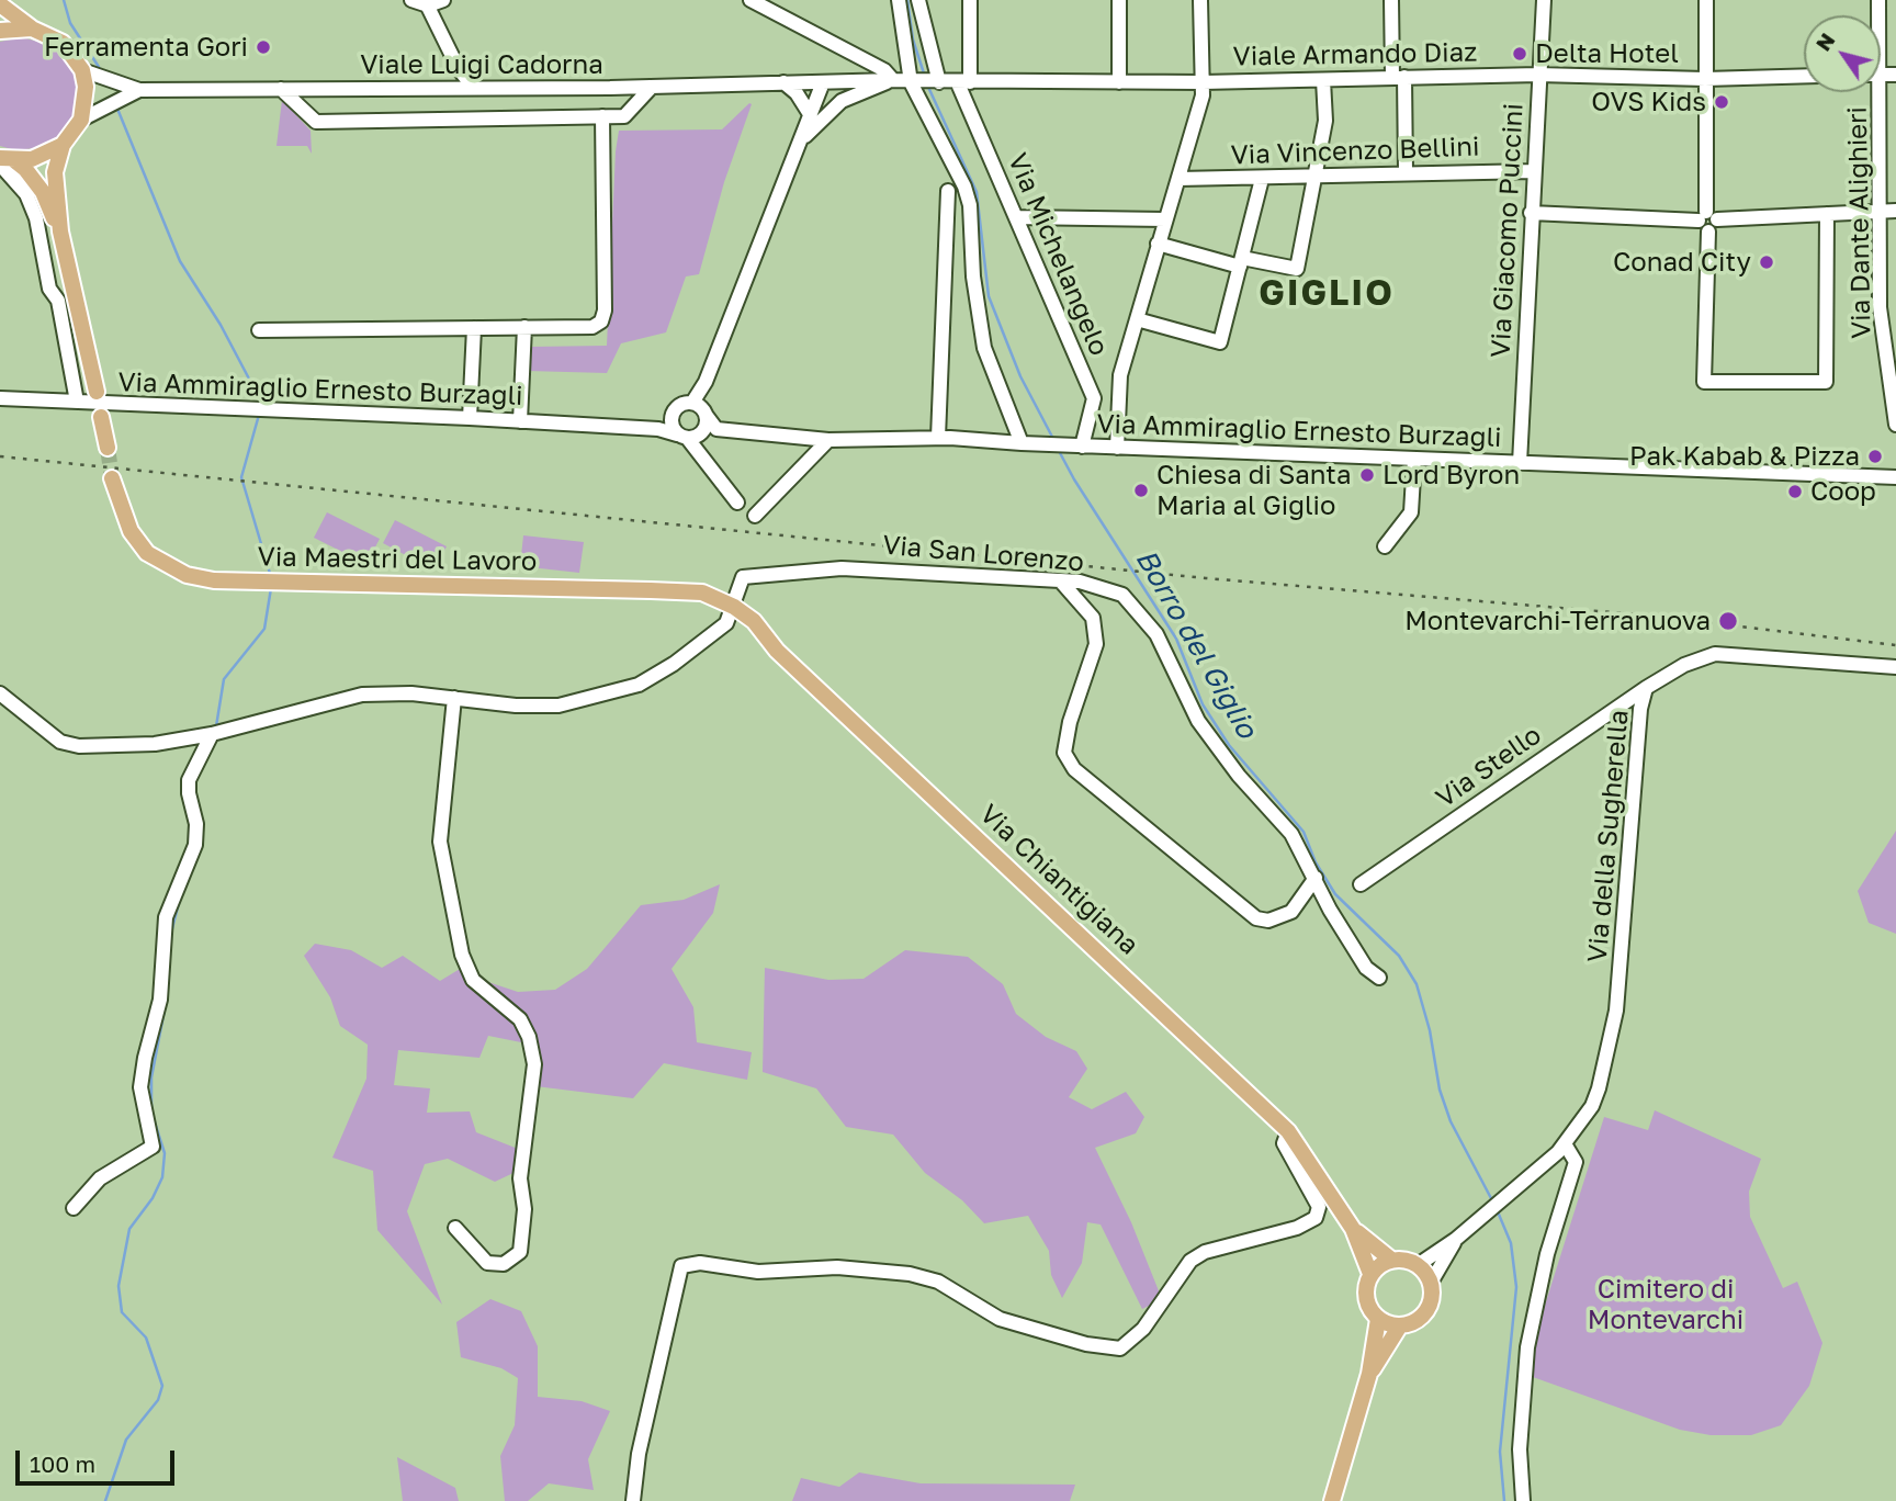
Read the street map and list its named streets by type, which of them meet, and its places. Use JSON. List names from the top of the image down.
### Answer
{
  "streets": {
    "main road": ["Via Maestri del Lavoro", "Via Chiantigiana"],
    "street": [
      "Viale Armando Diaz",
      "Viale Luigi Cadorna",
      "Via Vincenzo Bellini",
      "Via Dante Alighieri",
      "Via Giacomo Puccini",
      "Via Michelangelo",
      "Via Ammiraglio Ernesto Burzagli",
      "Via San Lorenzo",
      "Via Stello",
      "Via della Sugherella"
    ]
  },
  "crossings": [
    ["Viale Armando Diaz", "Viale Luigi Cadorna"],
    ["Viale Armando Diaz", "Via Giacomo Puccini"],
    ["Viale Armando Diaz", "Via Michelangelo"],
    ["Via Vincenzo Bellini", "Via Giacomo Puccini"],
    ["Via Giacomo Puccini", "Via Ammiraglio Ernesto Burzagli"],
    ["Via Michelangelo", "Via Ammiraglio Ernesto Burzagli"],
    ["Via San Lorenzo", "Via Maestri del Lavoro"],
    ["Via San Lorenzo", "Via Chiantigiana"],
    ["Via Maestri del Lavoro", "Via Chiantigiana"],
    ["Via Stello", "Via della Sugherella"],
    ["Via della Sugherella", "Via Chiantigiana"]
  ],
  "districts": ["GIGLIO"],
  "water": ["Borro del Giglio"],
  "parks": ["Cimitero di Montevarchi"],
  "places": [
    "Ferramenta Gori",
    "Delta Hotel",
    "OVS Kids",
    "Conad City",
    "Pak Kabab & Pizza",
    "Lord Byron",
    "Chiesa di Santa Maria al Giglio",
    "Coop",
    "Montevarchi-Terranuova"
  ],
  "scale_bar": "100 m",
  "north": "top left"
}
